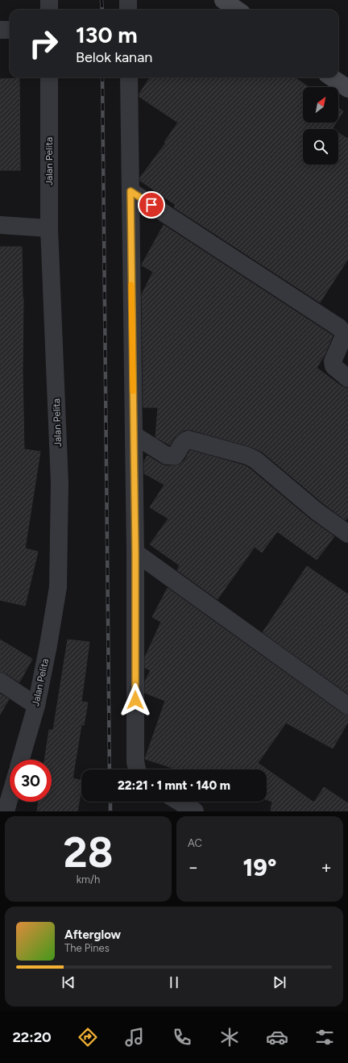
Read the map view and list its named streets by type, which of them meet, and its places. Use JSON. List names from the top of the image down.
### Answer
{
  "streets": {
    "street": ["Jalan Pelita"]
  },
  "north": "top right",
  "page": {
    "turn": ["130 m", "Belok kanan"],
    "limit": "30",
    "trip": "22:21 · 1 mnt · 140 m",
    "tile": [
      ["28", "km/h"],
      "AC"
    ],
    "heat": ["−", "19°", "+"],
    "song": ["Afterglow", "The Pines"],
    "tabs": "22:20"
  }
}
